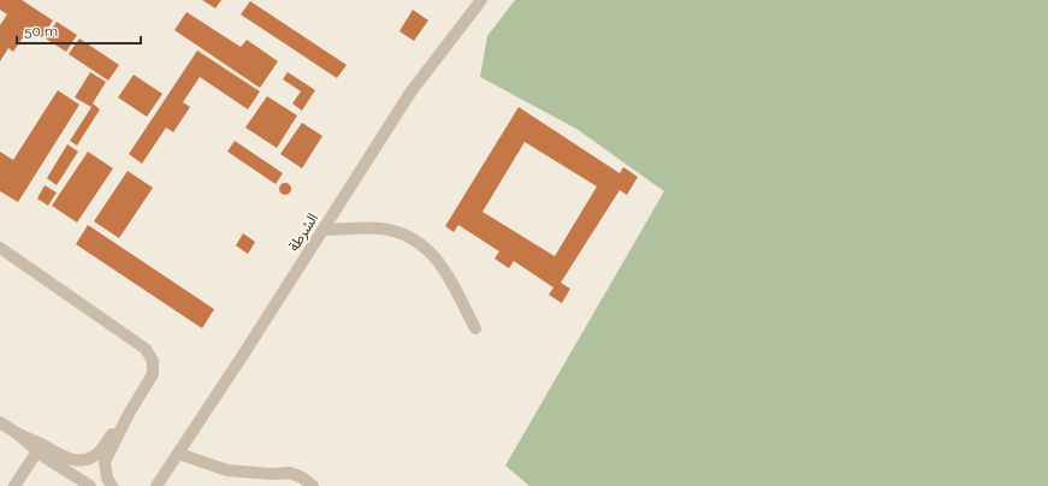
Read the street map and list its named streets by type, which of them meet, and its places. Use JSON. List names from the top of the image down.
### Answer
{
  "streets": {
    "street": ["الشرطة"]
  },
  "scale_bar": "50 m"
}
